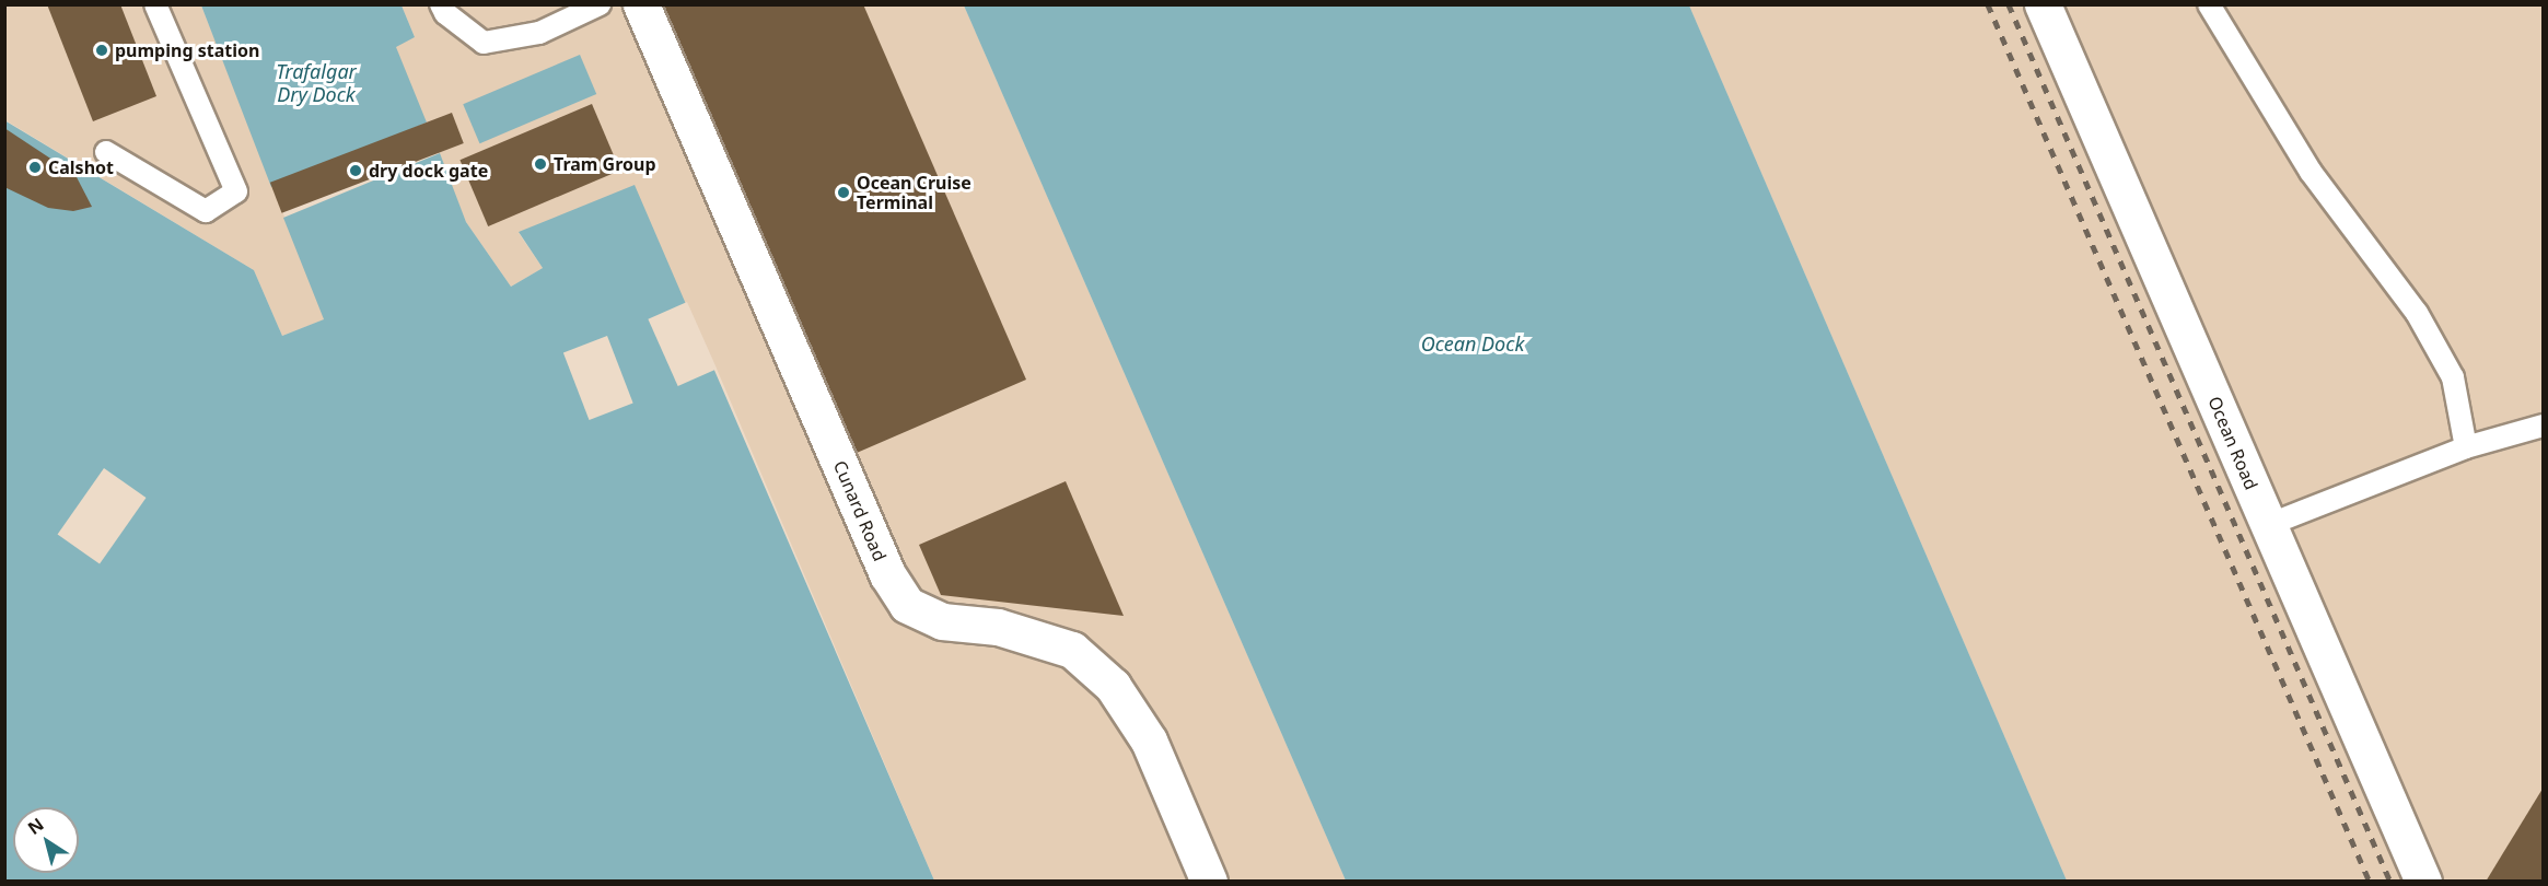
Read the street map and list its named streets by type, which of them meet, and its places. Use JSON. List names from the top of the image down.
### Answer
{
  "streets": {
    "street": ["Ocean Road", "Cunard Road"]
  },
  "water": ["Trafalgar Dry Dock", "Ocean Dock"],
  "places": [
    "pumping station",
    "Tram Group",
    "Calshot",
    "dry dock gate",
    "Ocean Cruise Terminal"
  ],
  "north": "top left"
}
